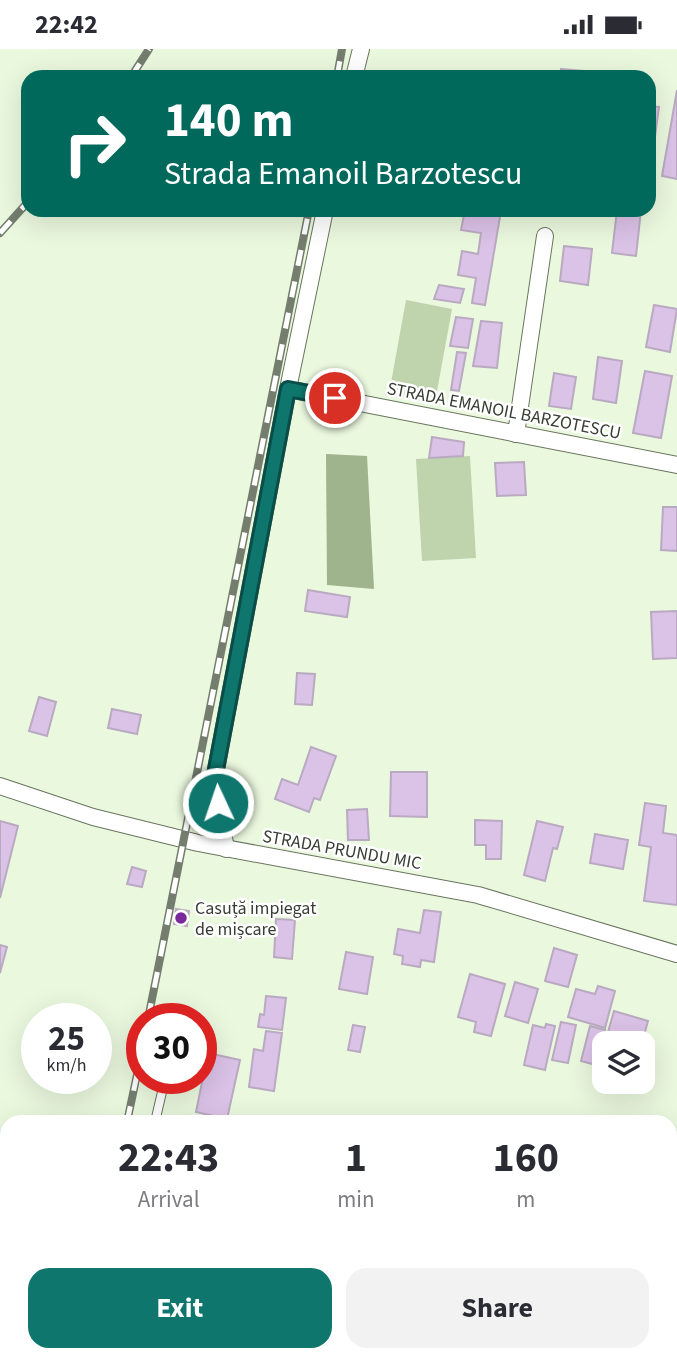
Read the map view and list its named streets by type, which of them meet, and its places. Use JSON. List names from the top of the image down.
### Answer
{
  "streets": {
    "street": ["STRADA EMANOIL BARZOTESCU", "STRADA PRUNDU MIC"]
  },
  "places": ["Casuță impiegat de mișcare"],
  "page": {
    "status": "22:42",
    "turn": ["140 m", "Strada Emanoil Barzotescu"],
    "speed": "25 km/h",
    "limit": "30",
    "eta": [
      "22:43",
      "Arrival",
      "1",
      "min",
      "160",
      "m"
    ],
    "buttons": ["Exit", "Share"]
  }
}
